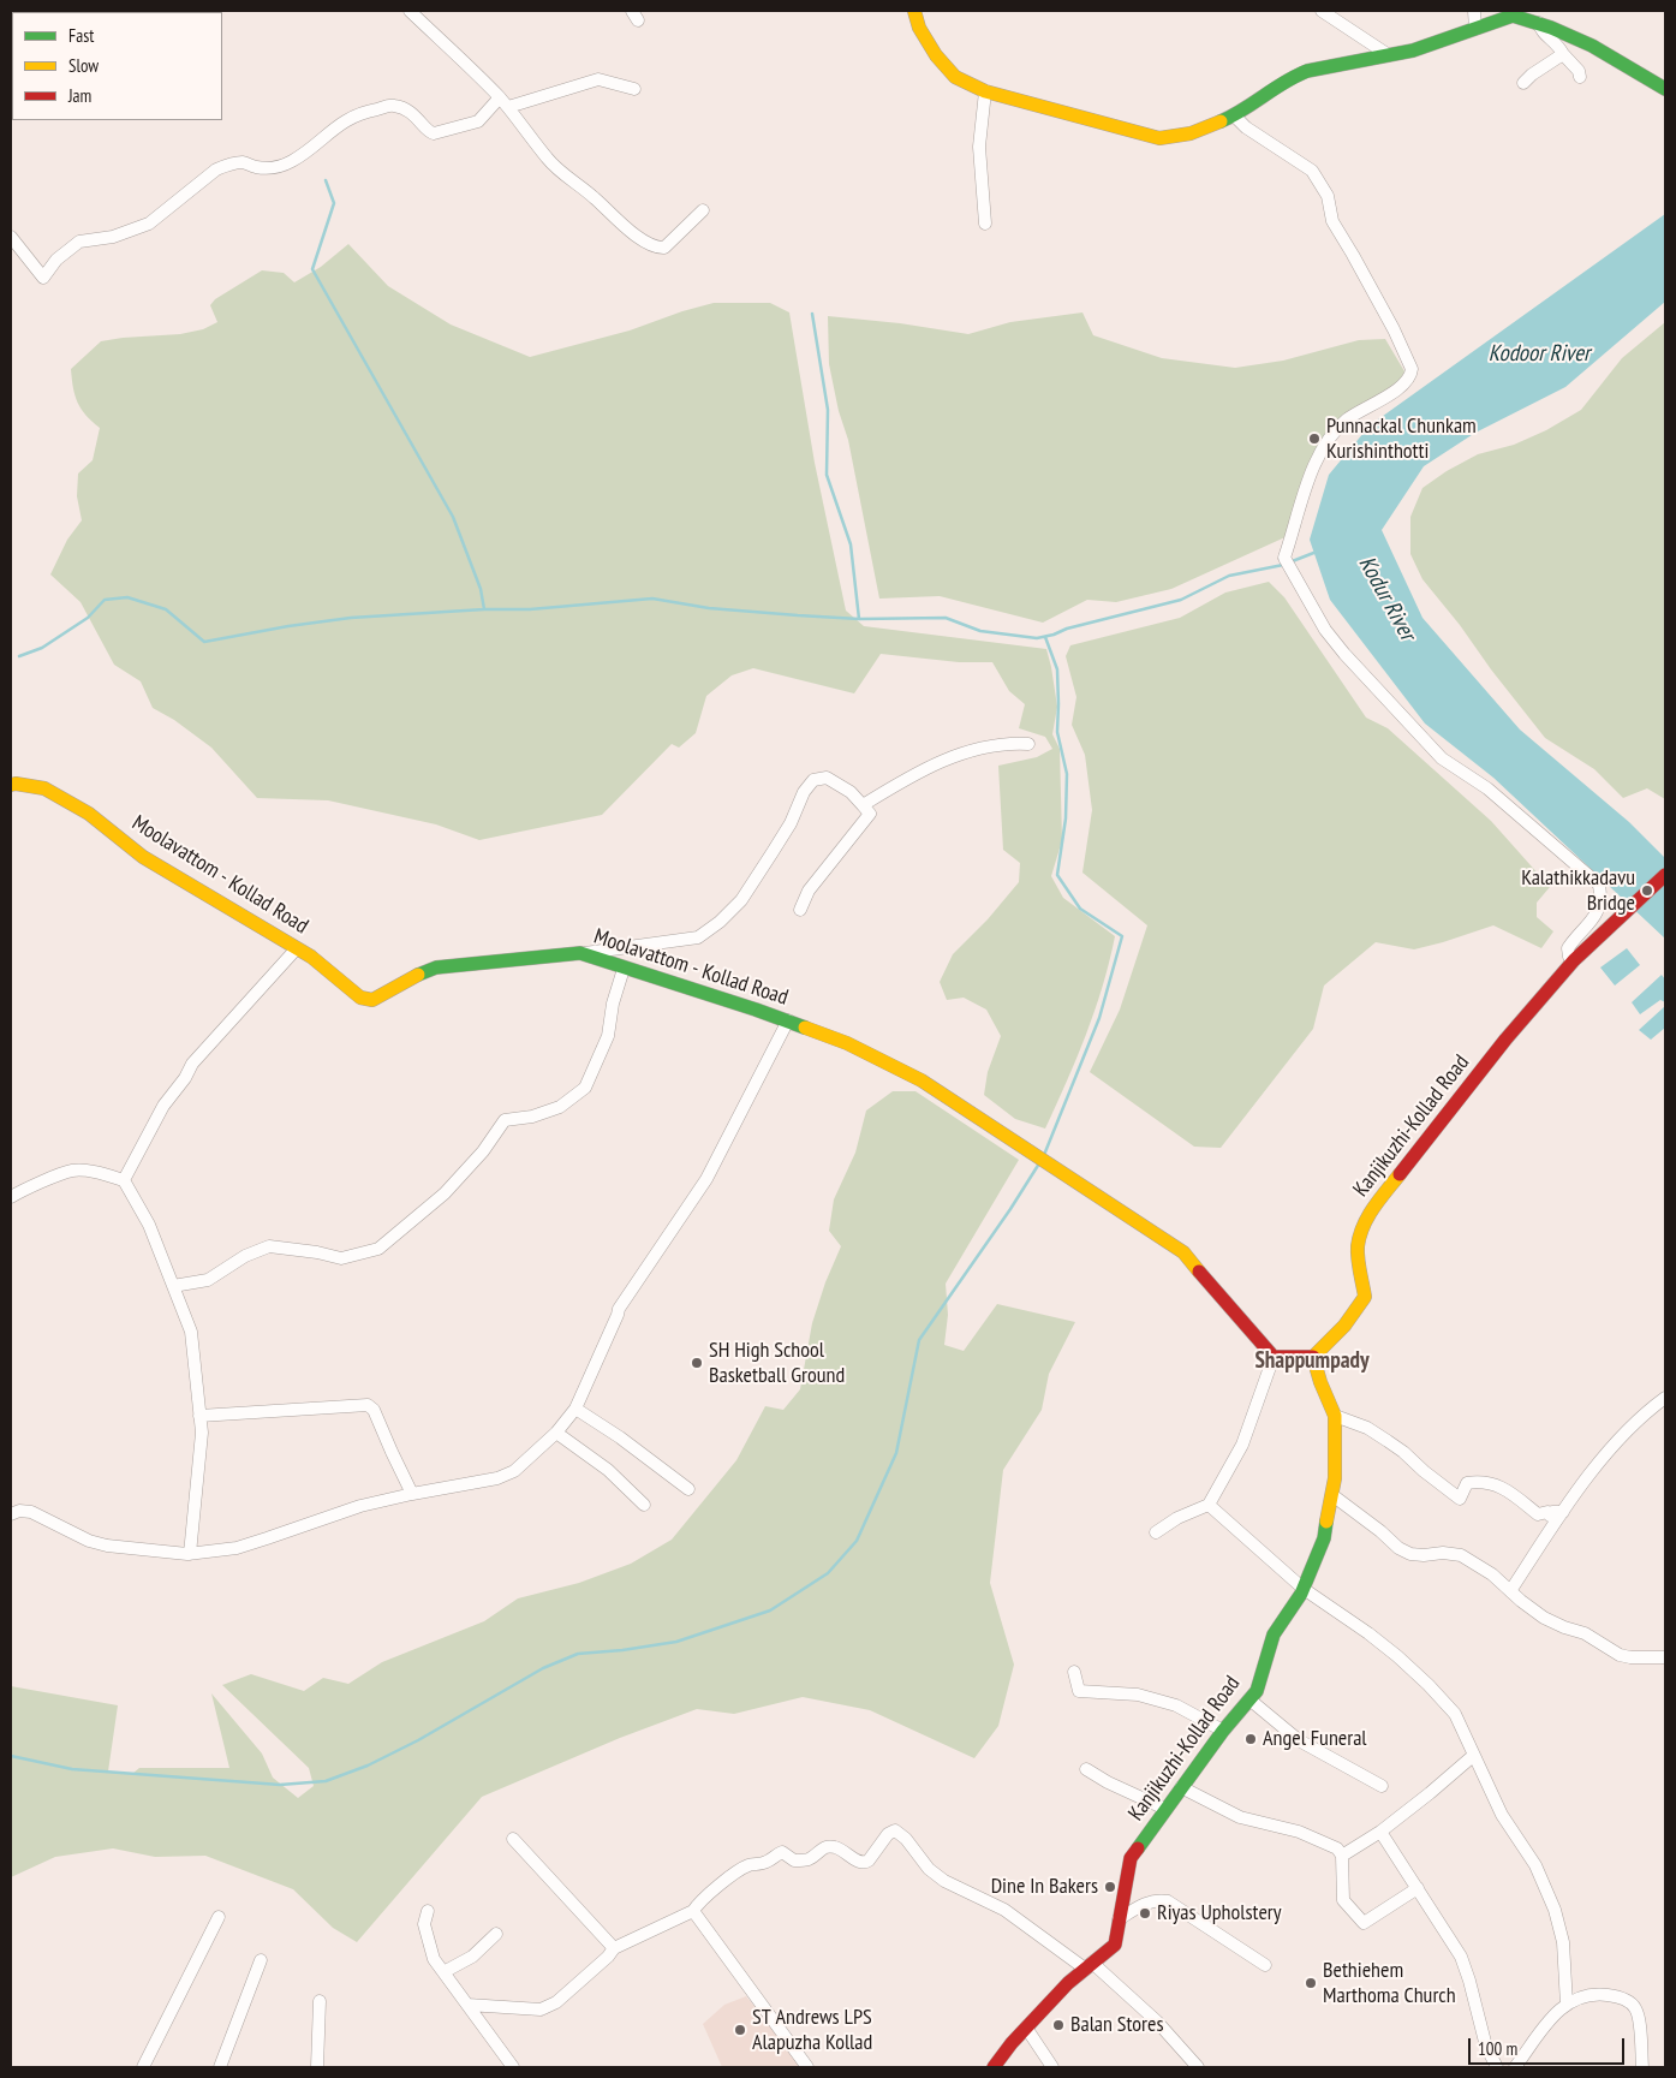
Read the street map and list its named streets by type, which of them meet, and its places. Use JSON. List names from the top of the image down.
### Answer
{
  "streets": {
    "main road": ["Moolavattom - Kollad Road", "Kanjikuzhi-Kollad Road"]
  },
  "districts": ["Shappumpady"],
  "water": ["Kodoor River", "Kodur River"],
  "places": [
    "Punnackal Chunkam Kurishinthotti",
    "Kalathikkadavu Bridge",
    "SH High School Basketball Ground",
    "Angel Funeral",
    "Dine In Bakers",
    "Riyas Upholstery",
    "Bethiehem Marthoma Church",
    "Balan Stores",
    "ST Andrews LPS Alapuzha Kollad"
  ],
  "legend": ["Fast", "Slow", "Jam"],
  "scale_bar": "100 m"
}
